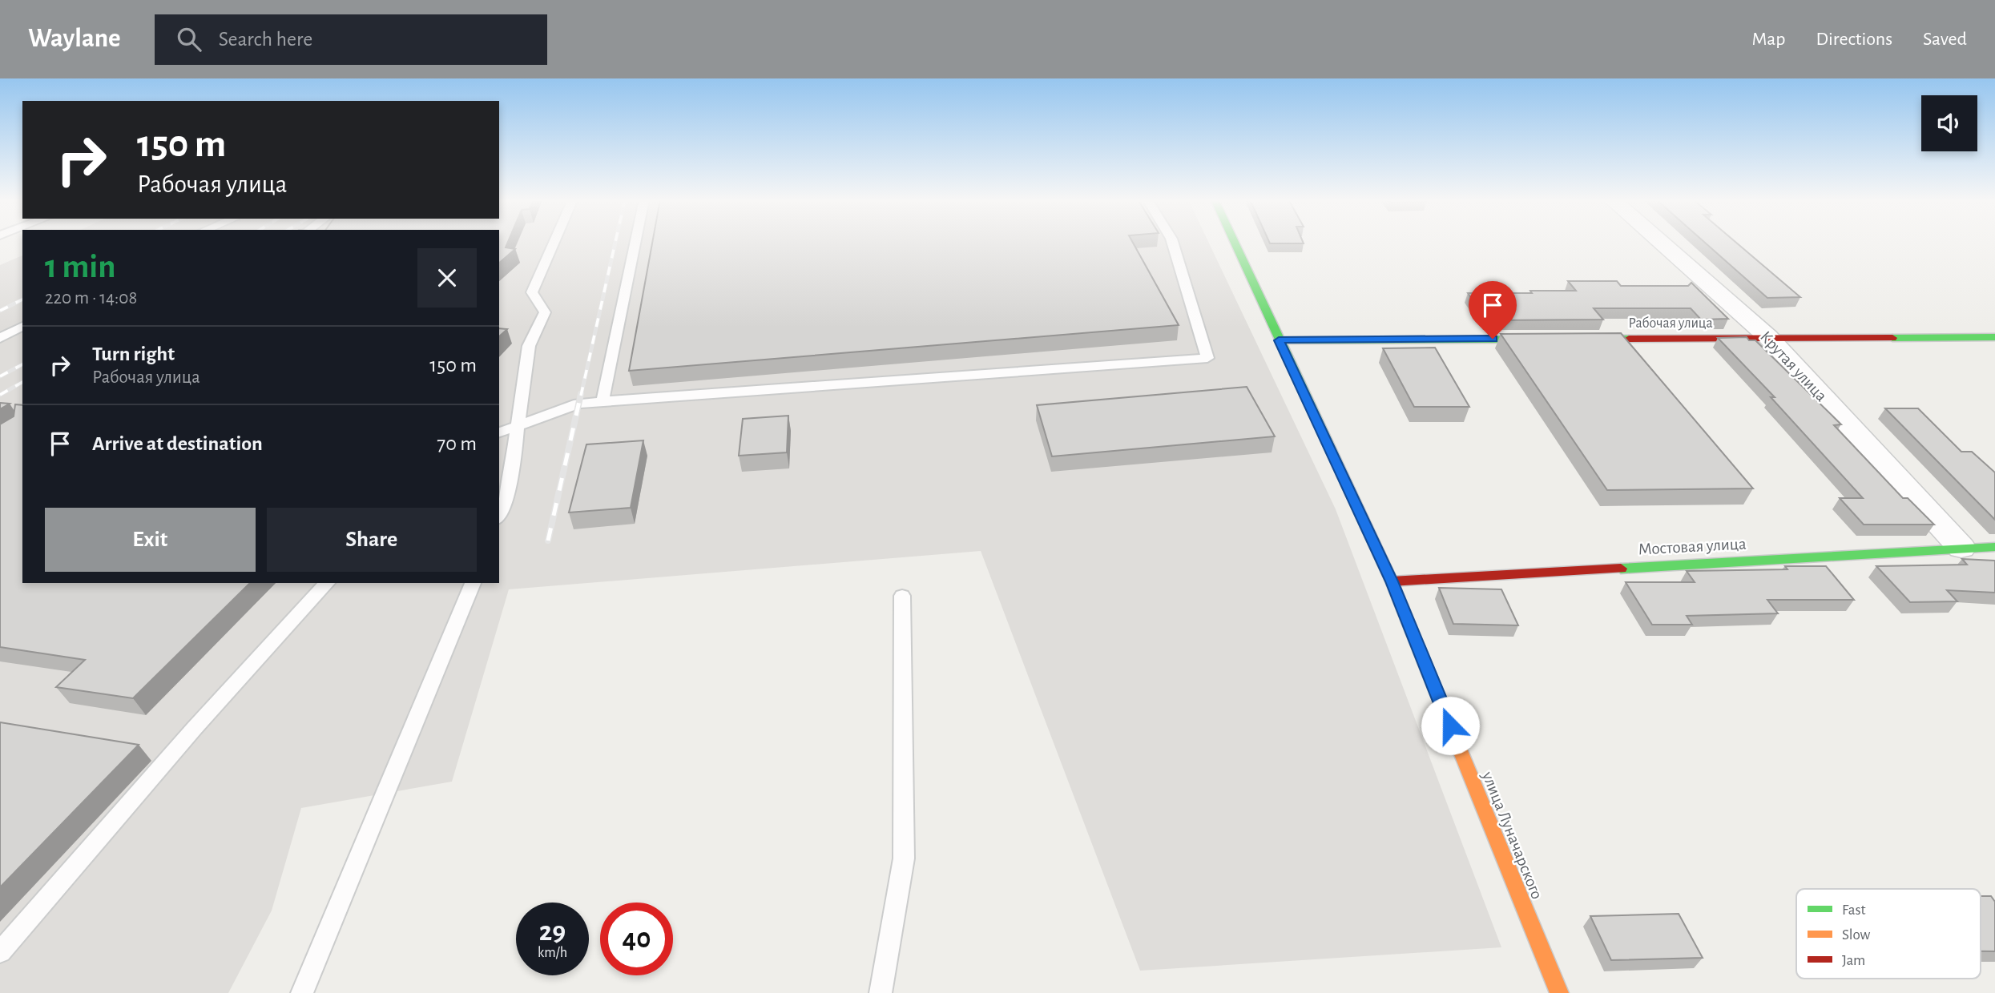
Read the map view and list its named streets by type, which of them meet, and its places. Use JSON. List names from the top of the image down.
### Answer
{
  "streets": {
    "street": [
      "Рабочая улица",
      "Крутая улица",
      "Мостовая улица",
      "улица Луначарского"
    ]
  },
  "crossings": [
    ["Рабочая улица", "Крутая улица"],
    ["Рабочая улица", "улица Луначарского"],
    ["Крутая улица", "Мостовая улица"],
    ["Мостовая улица", "улица Луначарского"]
  ],
  "legend": ["Fast", "Slow", "Jam"],
  "page": {
    "header": "Waylane",
    "search": "Search here",
    "nav": ["Map", "Directions", "Saved"],
    "turn": ["150 m", "Рабочая улица"],
    "heading": ["1 min", "220 m · 14:08"],
    "list": [
      {
        "name": "Turn right",
        "note": "Рабочая улица",
        "value": "150 m"
      },
      {
        "name": "Arrive at destination",
        "value": "70 m"
      }
    ],
    "buttons": ["Exit", "Share"],
    "speed": "29 km/h",
    "limit": "40"
  }
}
